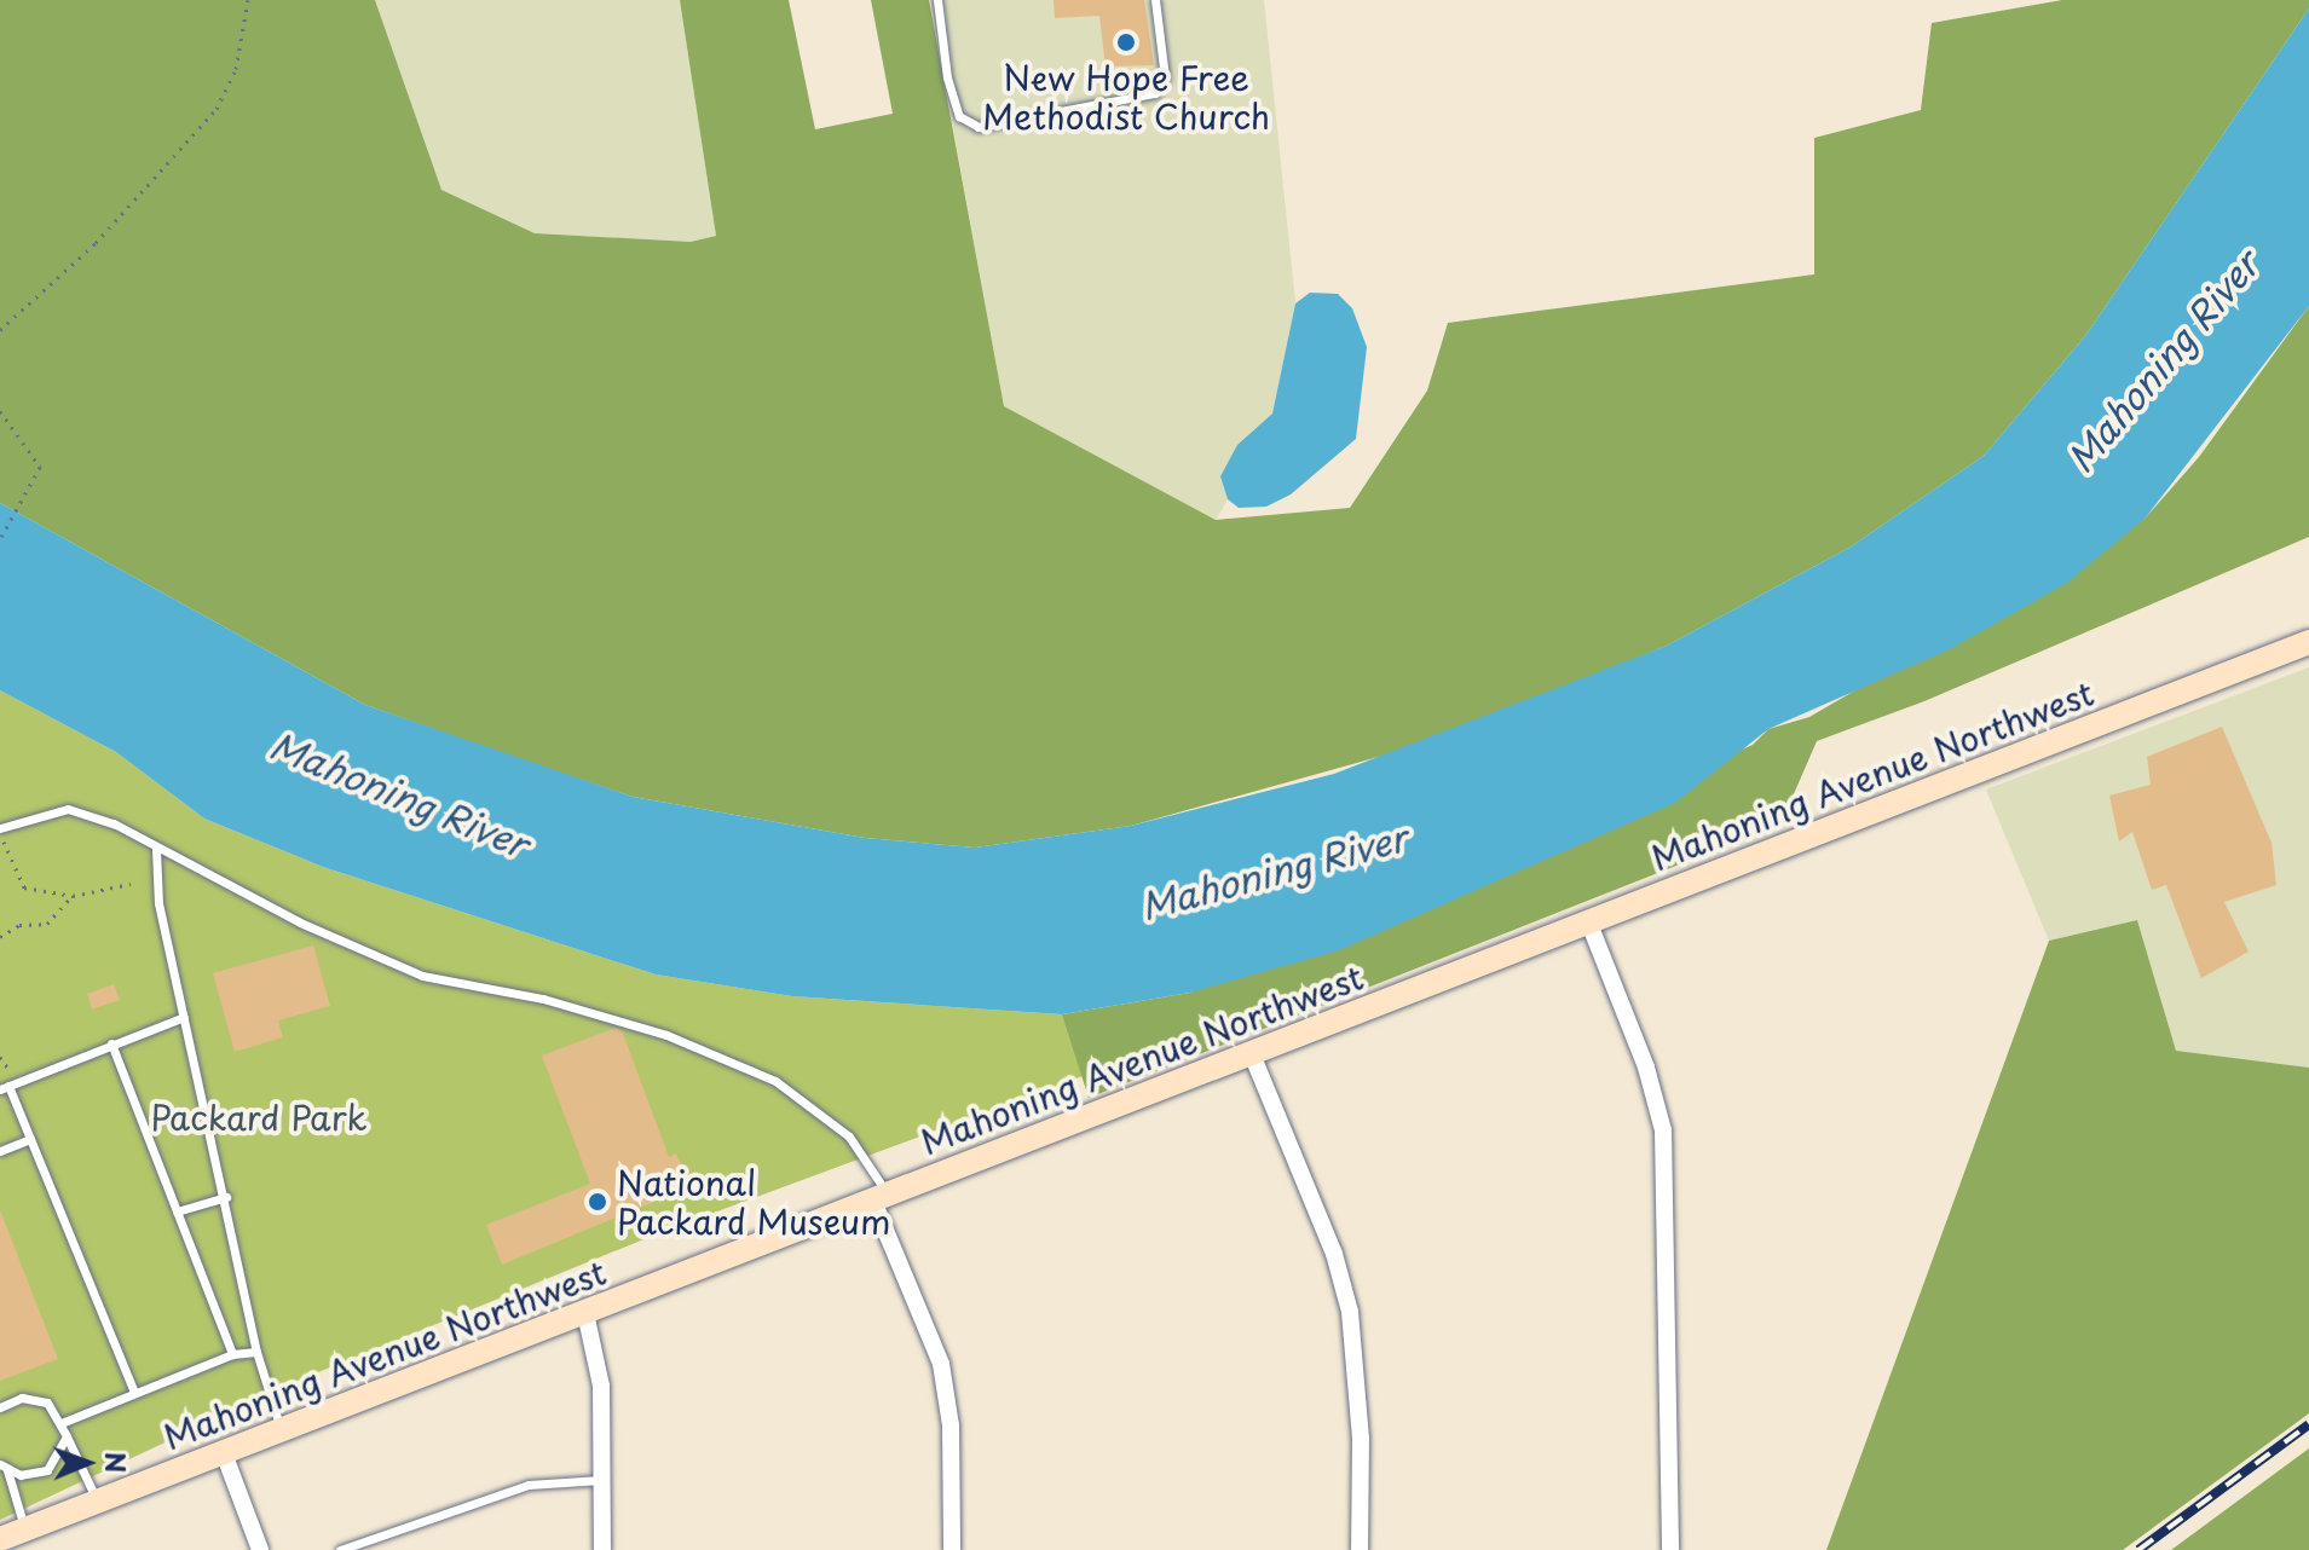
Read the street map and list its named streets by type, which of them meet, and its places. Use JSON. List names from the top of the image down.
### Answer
{
  "streets": {
    "main road": ["Mahoning Avenue Northwest"]
  },
  "water": ["Mahoning River"],
  "parks": ["Packard Park"],
  "places": ["New Hope Free Methodist Church", "National Packard Museum"],
  "north": "right"
}
